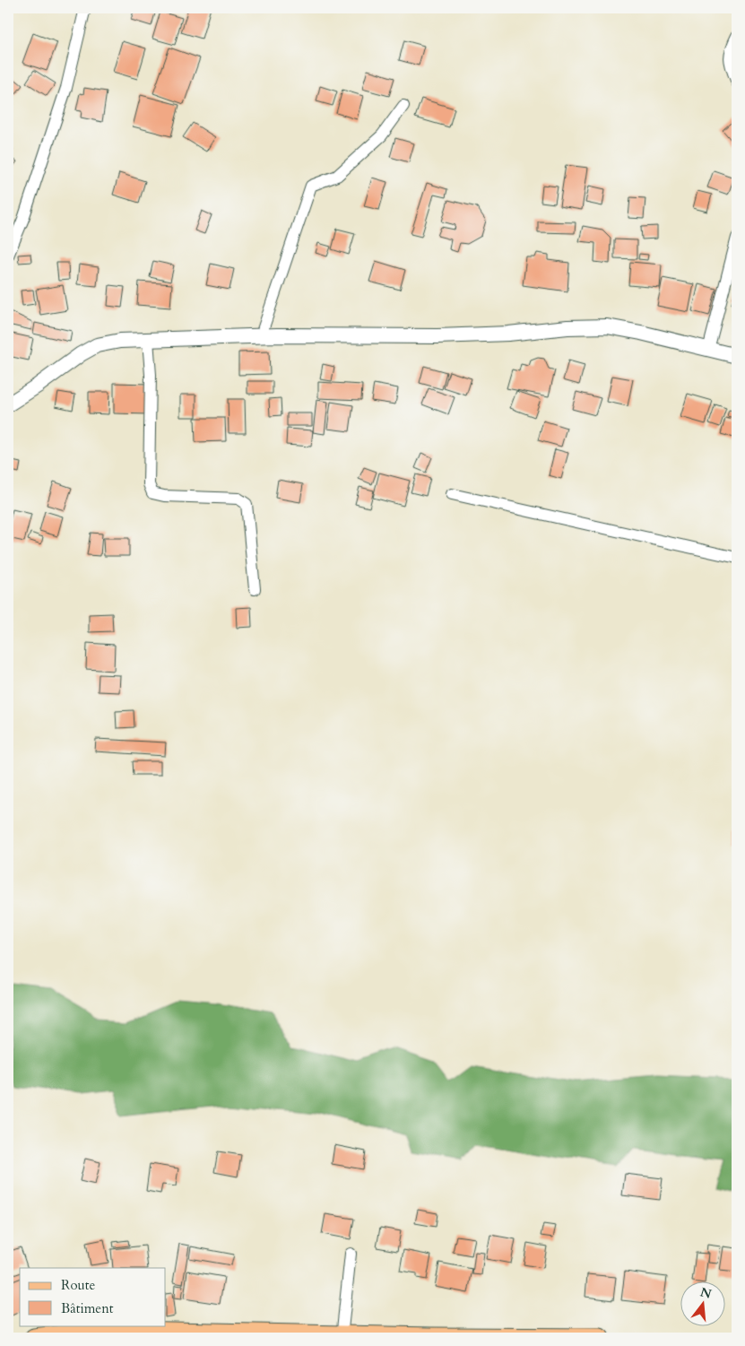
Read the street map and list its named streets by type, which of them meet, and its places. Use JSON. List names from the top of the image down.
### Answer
{
  "legend": ["Route", "Bâtiment"],
  "north": "top"
}
